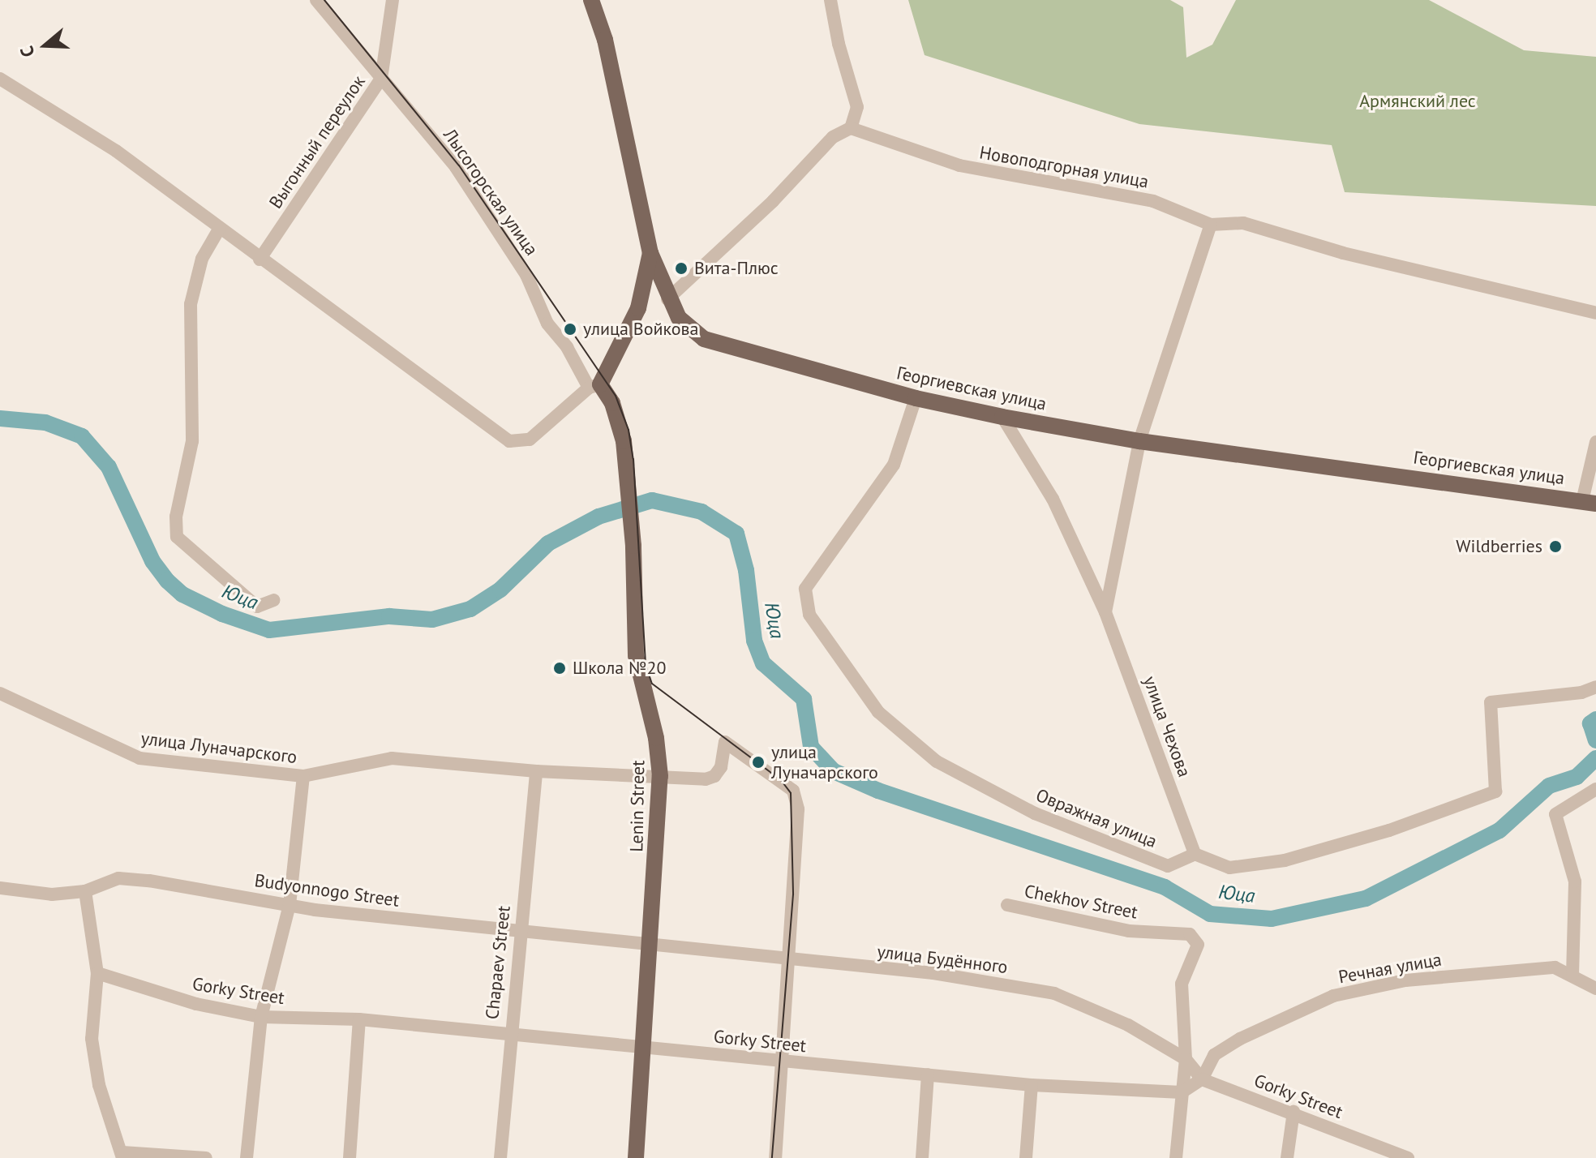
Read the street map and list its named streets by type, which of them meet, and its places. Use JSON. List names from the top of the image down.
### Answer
{
  "streets": {
    "main road": ["Георгиевская улица", "Lenin Street"],
    "street": [
      "Выгонный переулок",
      "Новоподгорная улица",
      "Лысогорская улица",
      "улица Чехова",
      "улица Луначарского",
      "Овражная улица",
      "Budyonnogo Street",
      "Chekhov Street",
      "улица Будённого",
      "Chapaev Street",
      "Речная улица",
      "Gorky Street"
    ]
  },
  "crossings": [
    ["Выгонный переулок", "Лысогорская улица"],
    ["Лысогорская улица", "Lenin Street"],
    ["Георгиевская улица", "улица Чехова"],
    ["Георгиевская улица", "Овражная улица"],
    ["улица Чехова", "Овражная улица"],
    ["улица Луначарского", "Lenin Street"],
    ["улица Луначарского", "улица Будённого"],
    ["улица Луначарского", "Chapaev Street"],
    ["Lenin Street", "Budyonnogo Street"],
    ["Lenin Street", "улица Будённого"],
    ["Lenin Street", "Gorky Street"],
    ["Budyonnogo Street", "улица Будённого"],
    ["Budyonnogo Street", "Chapaev Street"],
    ["Chekhov Street", "улица Будённого"],
    ["Chekhov Street", "Gorky Street"],
    ["улица Будённого", "Речная улица"],
    ["улица Будённого", "Gorky Street"],
    ["Chapaev Street", "Gorky Street"],
    ["Речная улица", "Gorky Street"]
  ],
  "water": ["Юца"],
  "parks": ["Армянский лес"],
  "places": [
    "Вита-Плюс",
    "улица Войкова",
    "Wildberries",
    "Школа №20",
    "улица Луначарского"
  ],
  "north": "left"
}
